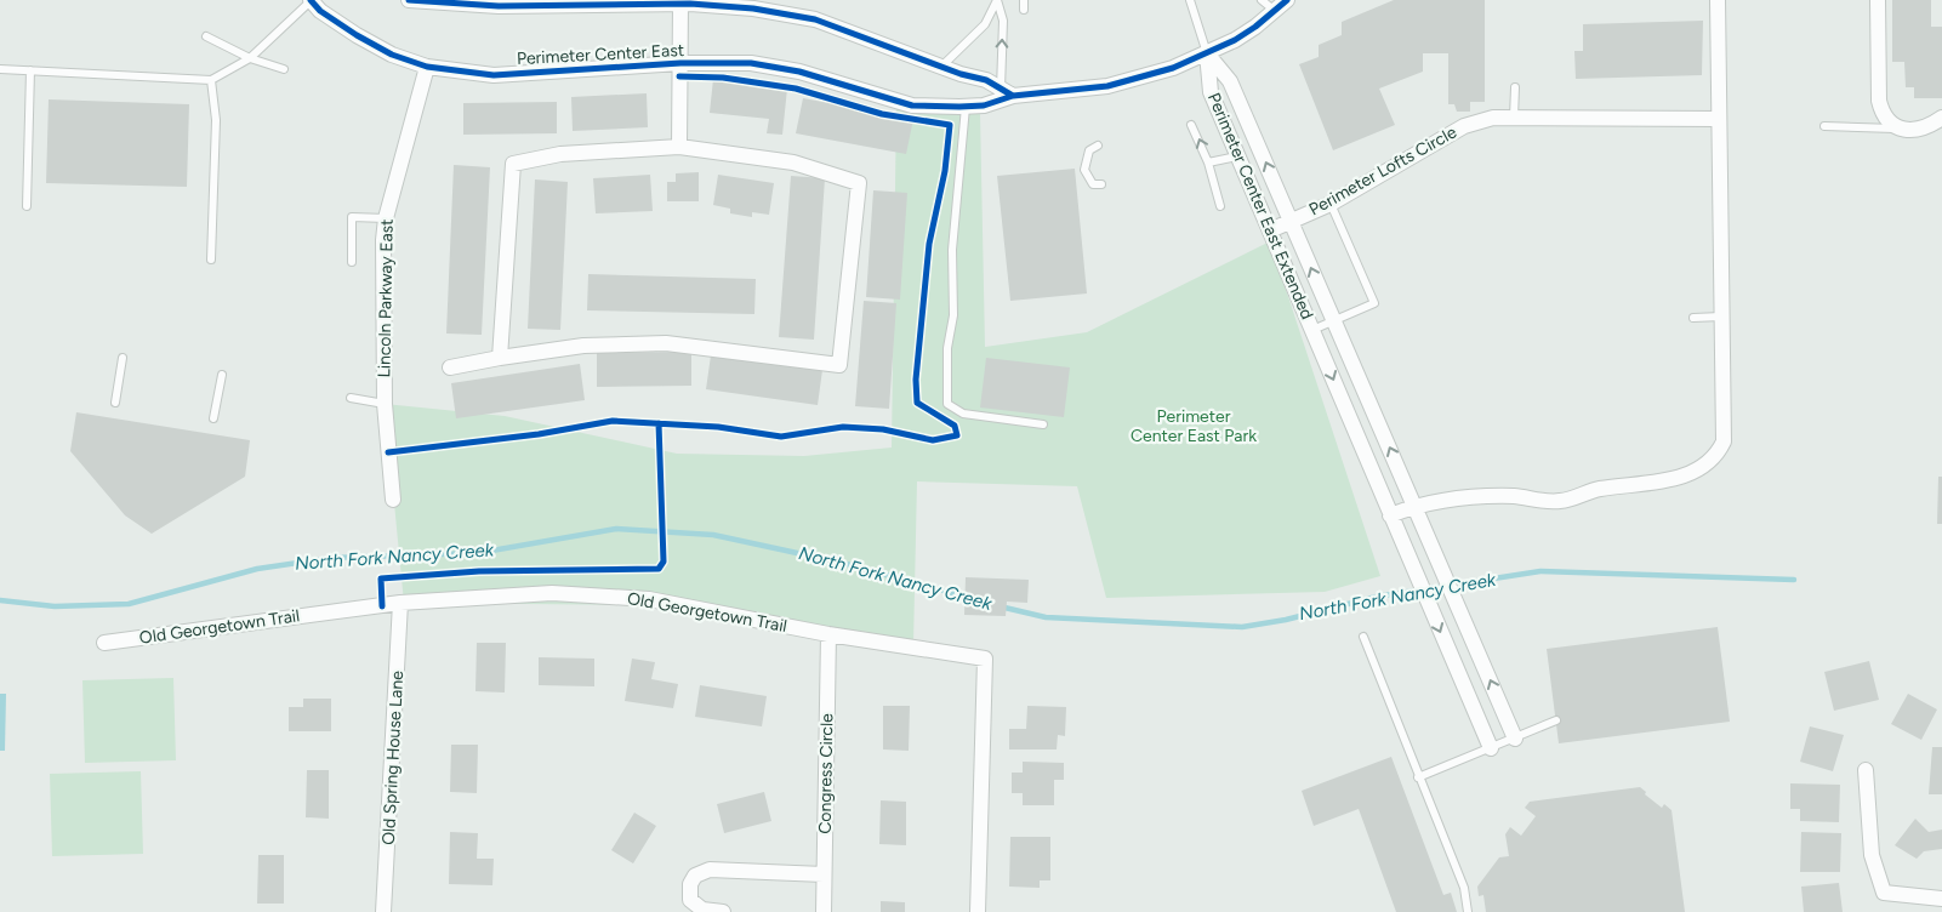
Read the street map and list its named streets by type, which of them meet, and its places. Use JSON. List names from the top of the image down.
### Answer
{
  "streets": {
    "street": [
      "Perimeter Center East",
      "Perimeter Lofts Circle",
      "Perimeter Center East Extended",
      "Lincoln Parkway East",
      "Old Georgetown Trail",
      "Old Spring House Lane",
      "Congress Circle"
    ]
  },
  "crossings": [
    ["Perimeter Center East", "Perimeter Center East Extended"],
    ["Perimeter Center East", "Lincoln Parkway East"],
    ["Perimeter Lofts Circle", "Perimeter Center East Extended"],
    ["Old Georgetown Trail", "Old Spring House Lane"],
    ["Old Georgetown Trail", "Congress Circle"]
  ],
  "water": ["North Fork Nancy Creek"],
  "parks": ["Perimeter Center East Park"]
}
